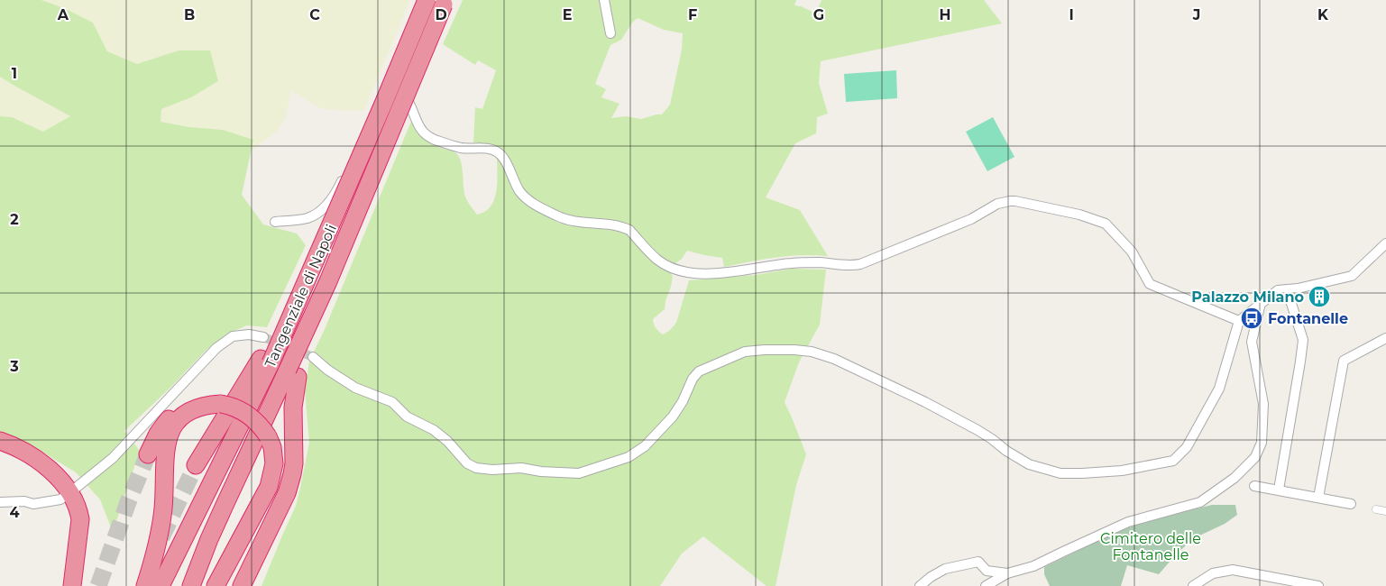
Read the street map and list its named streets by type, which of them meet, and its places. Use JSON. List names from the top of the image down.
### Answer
{
  "streets": {
    "highway": ["Tangenziale di Napoli"]
  },
  "parks": ["Cimitero delle Fontanelle"],
  "places": {
    "building": ["Palazzo Milano"],
    "bus stop": ["Fontanelle"]
  },
  "grid": {
    "columns": [
      "A",
      "B",
      "C",
      "D",
      "E",
      "F",
      "G",
      "H",
      "I",
      "J",
      "K"
    ],
    "rows": [
      "1",
      "2",
      "3",
      "4"
    ]
  }
}
